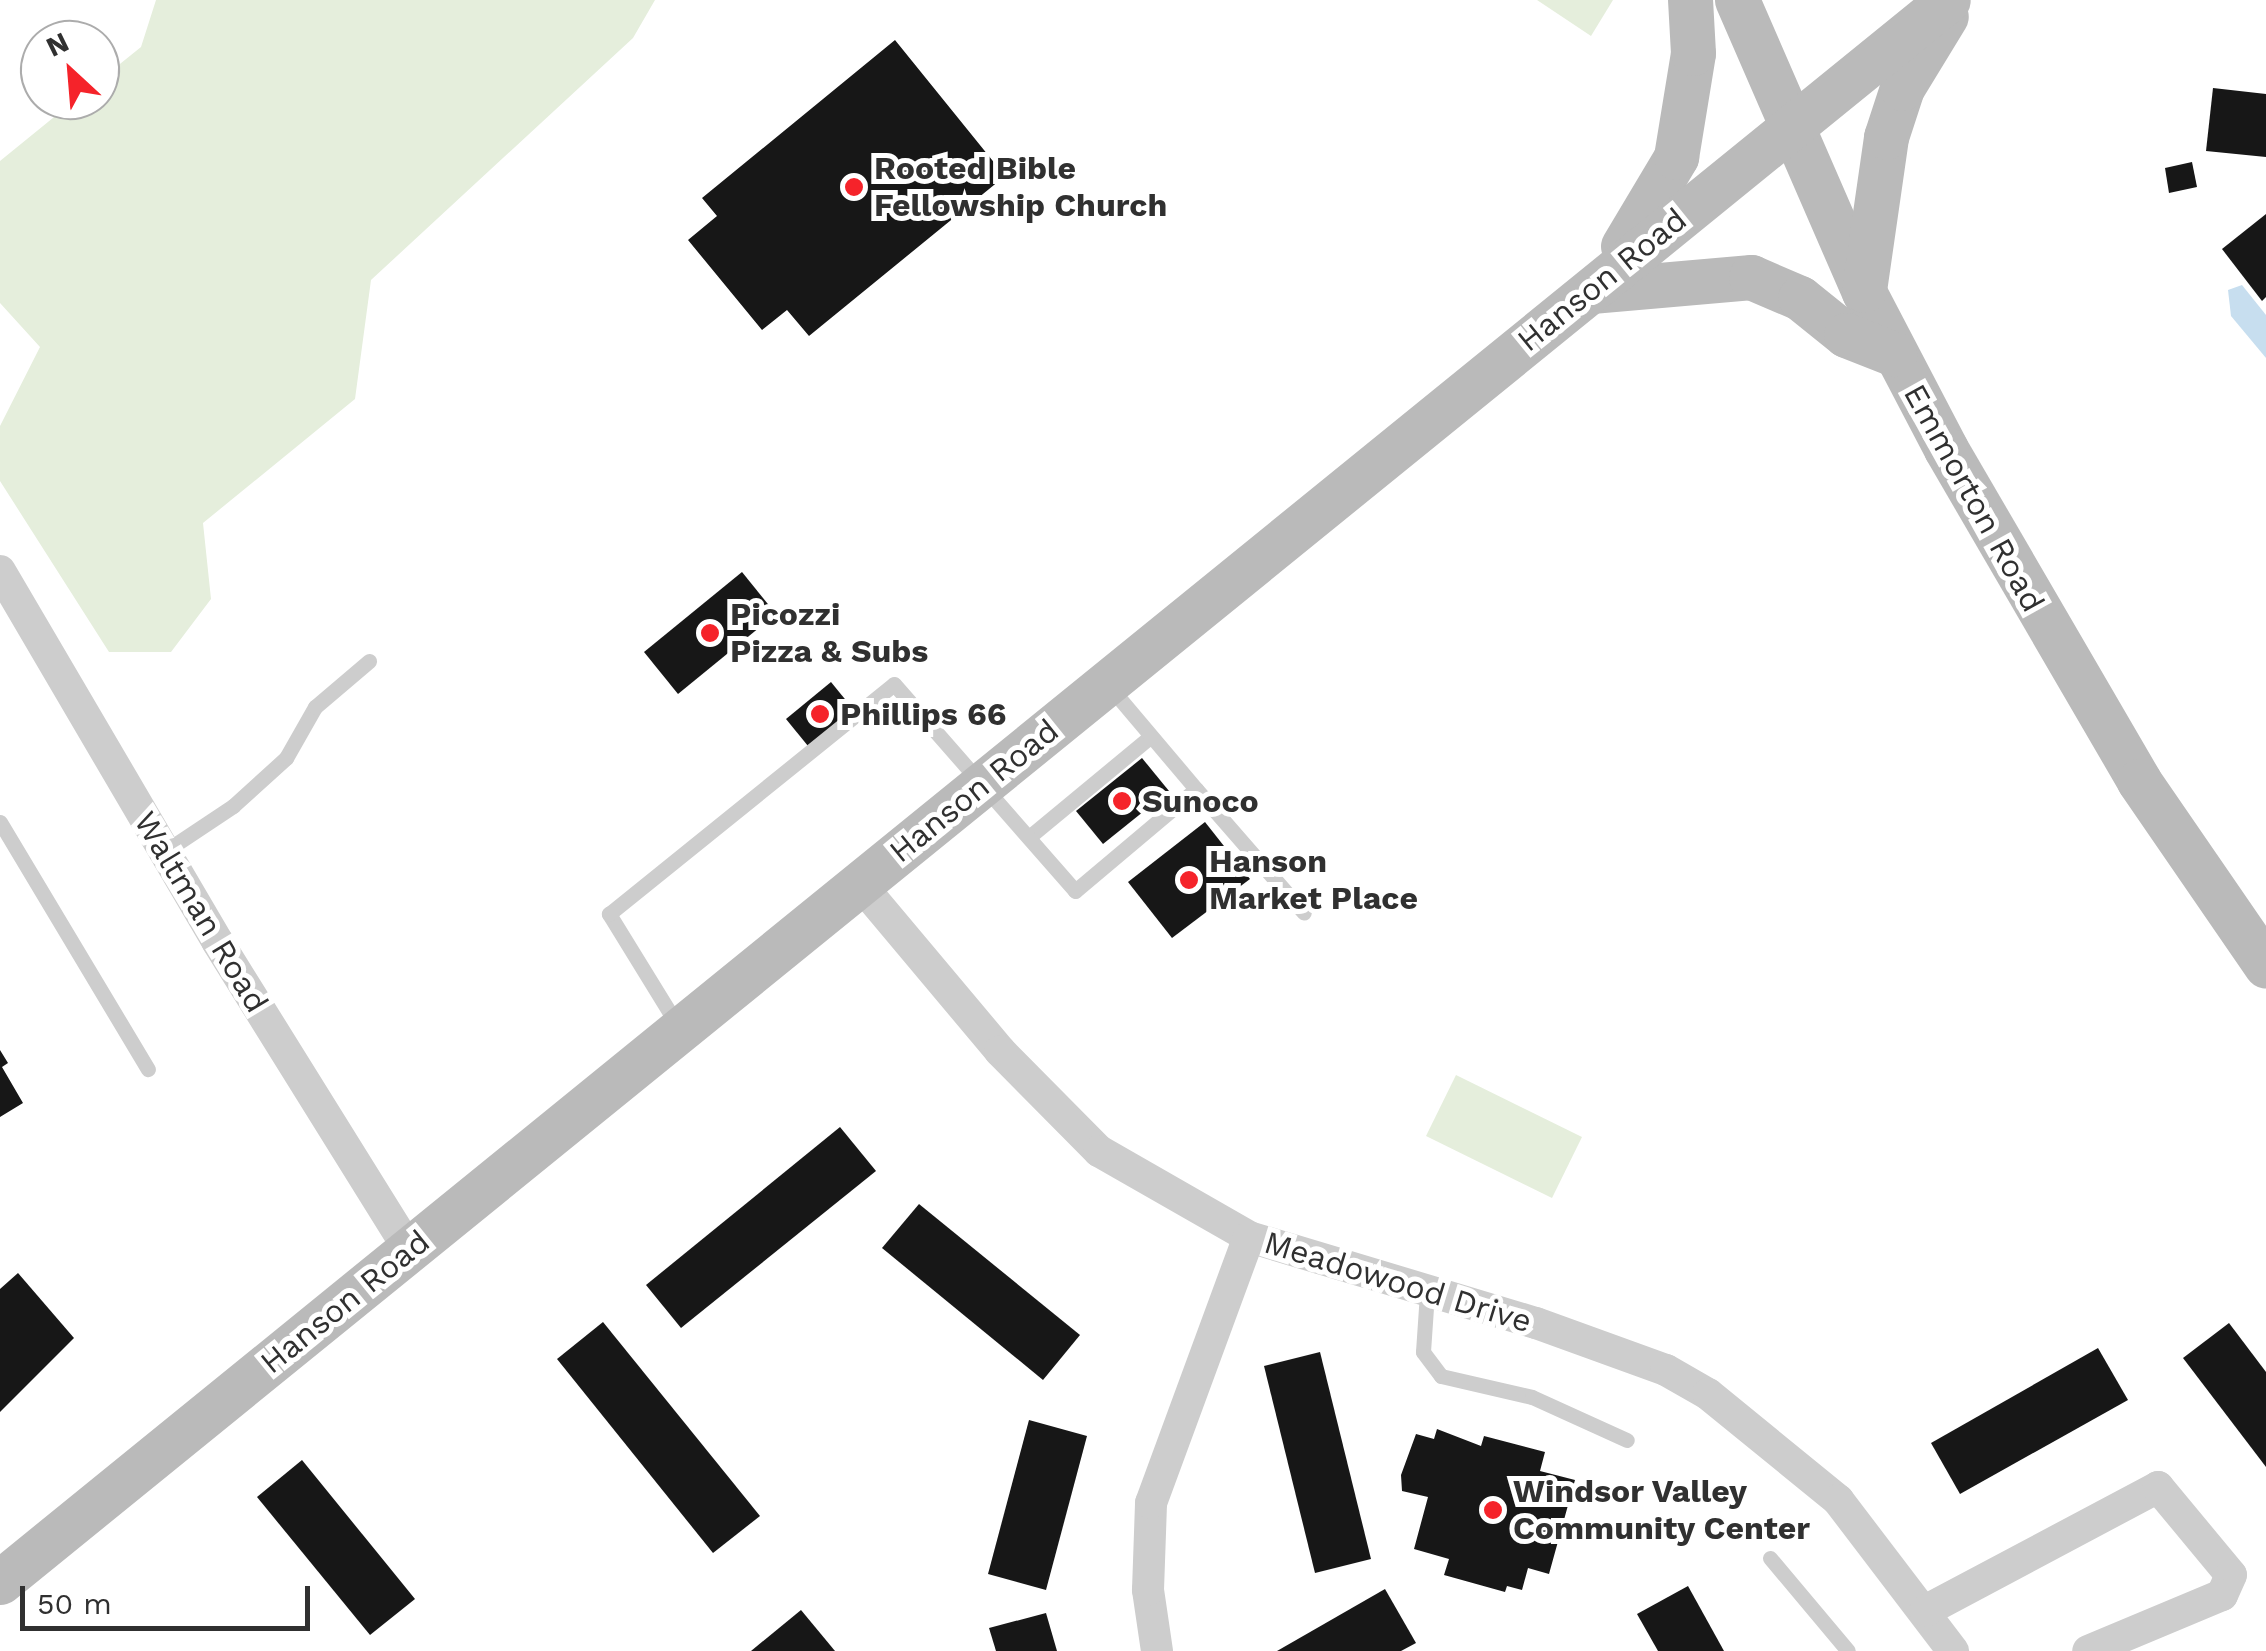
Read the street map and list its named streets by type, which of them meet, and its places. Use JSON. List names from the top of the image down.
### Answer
{
  "streets": {
    "street": [
      "Hanson Road",
      "Emmorton Road",
      "Waltman Road",
      "Meadowood Drive"
    ]
  },
  "crossings": [
    ["Hanson Road", "Emmorton Road"],
    ["Hanson Road", "Waltman Road"],
    ["Hanson Road", "Meadowood Drive"]
  ],
  "places": [
    "Rooted Bible Fellowship Church",
    "Picozzi Pizza & Subs",
    "Phillips 66",
    "Sunoco",
    "Hanson Market Place",
    "Windsor Valley Community Center"
  ],
  "scale_bar": "50 m",
  "north": "top left"
}
